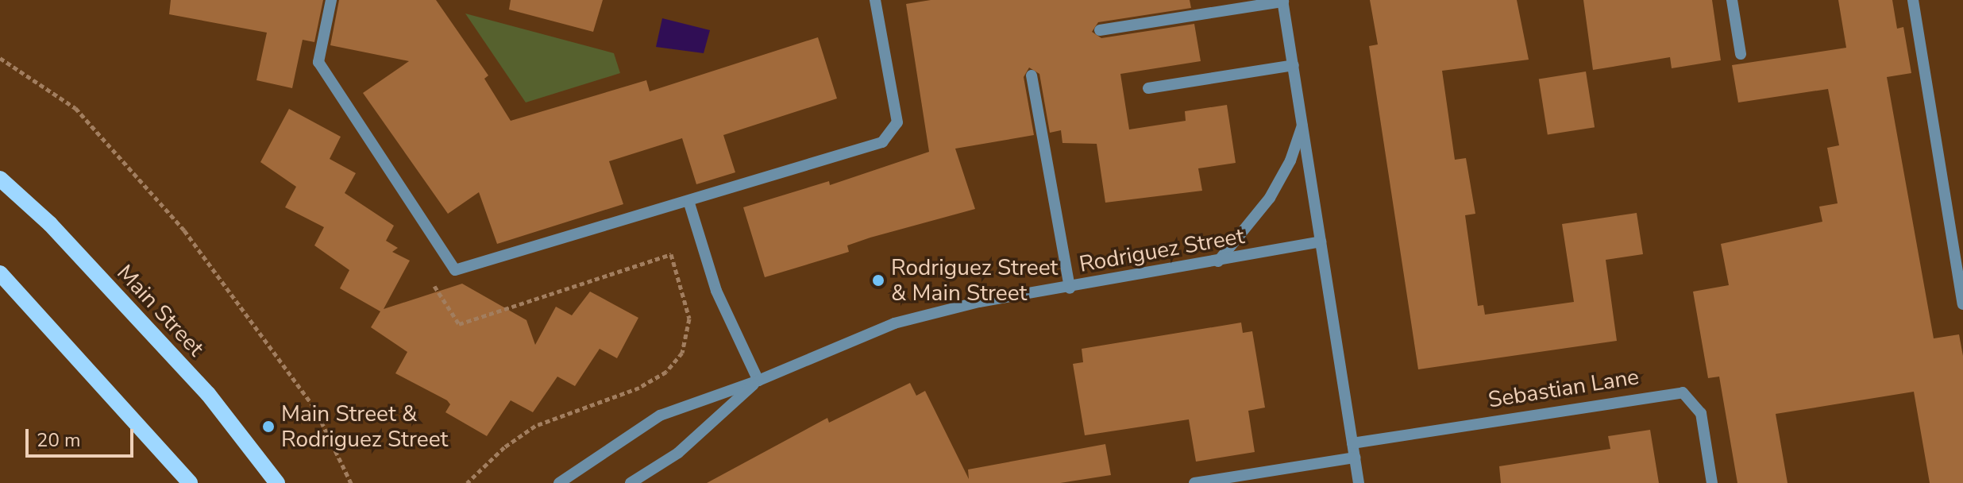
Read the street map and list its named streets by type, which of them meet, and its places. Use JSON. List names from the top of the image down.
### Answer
{
  "streets": {
    "main road": ["Main Street"],
    "street": ["Rodriguez Street", "Sebastian Lane"]
  },
  "places": ["Rodriguez Street & Main Street", "Main Street & Rodriguez Street"],
  "scale_bar": "20 m"
}
